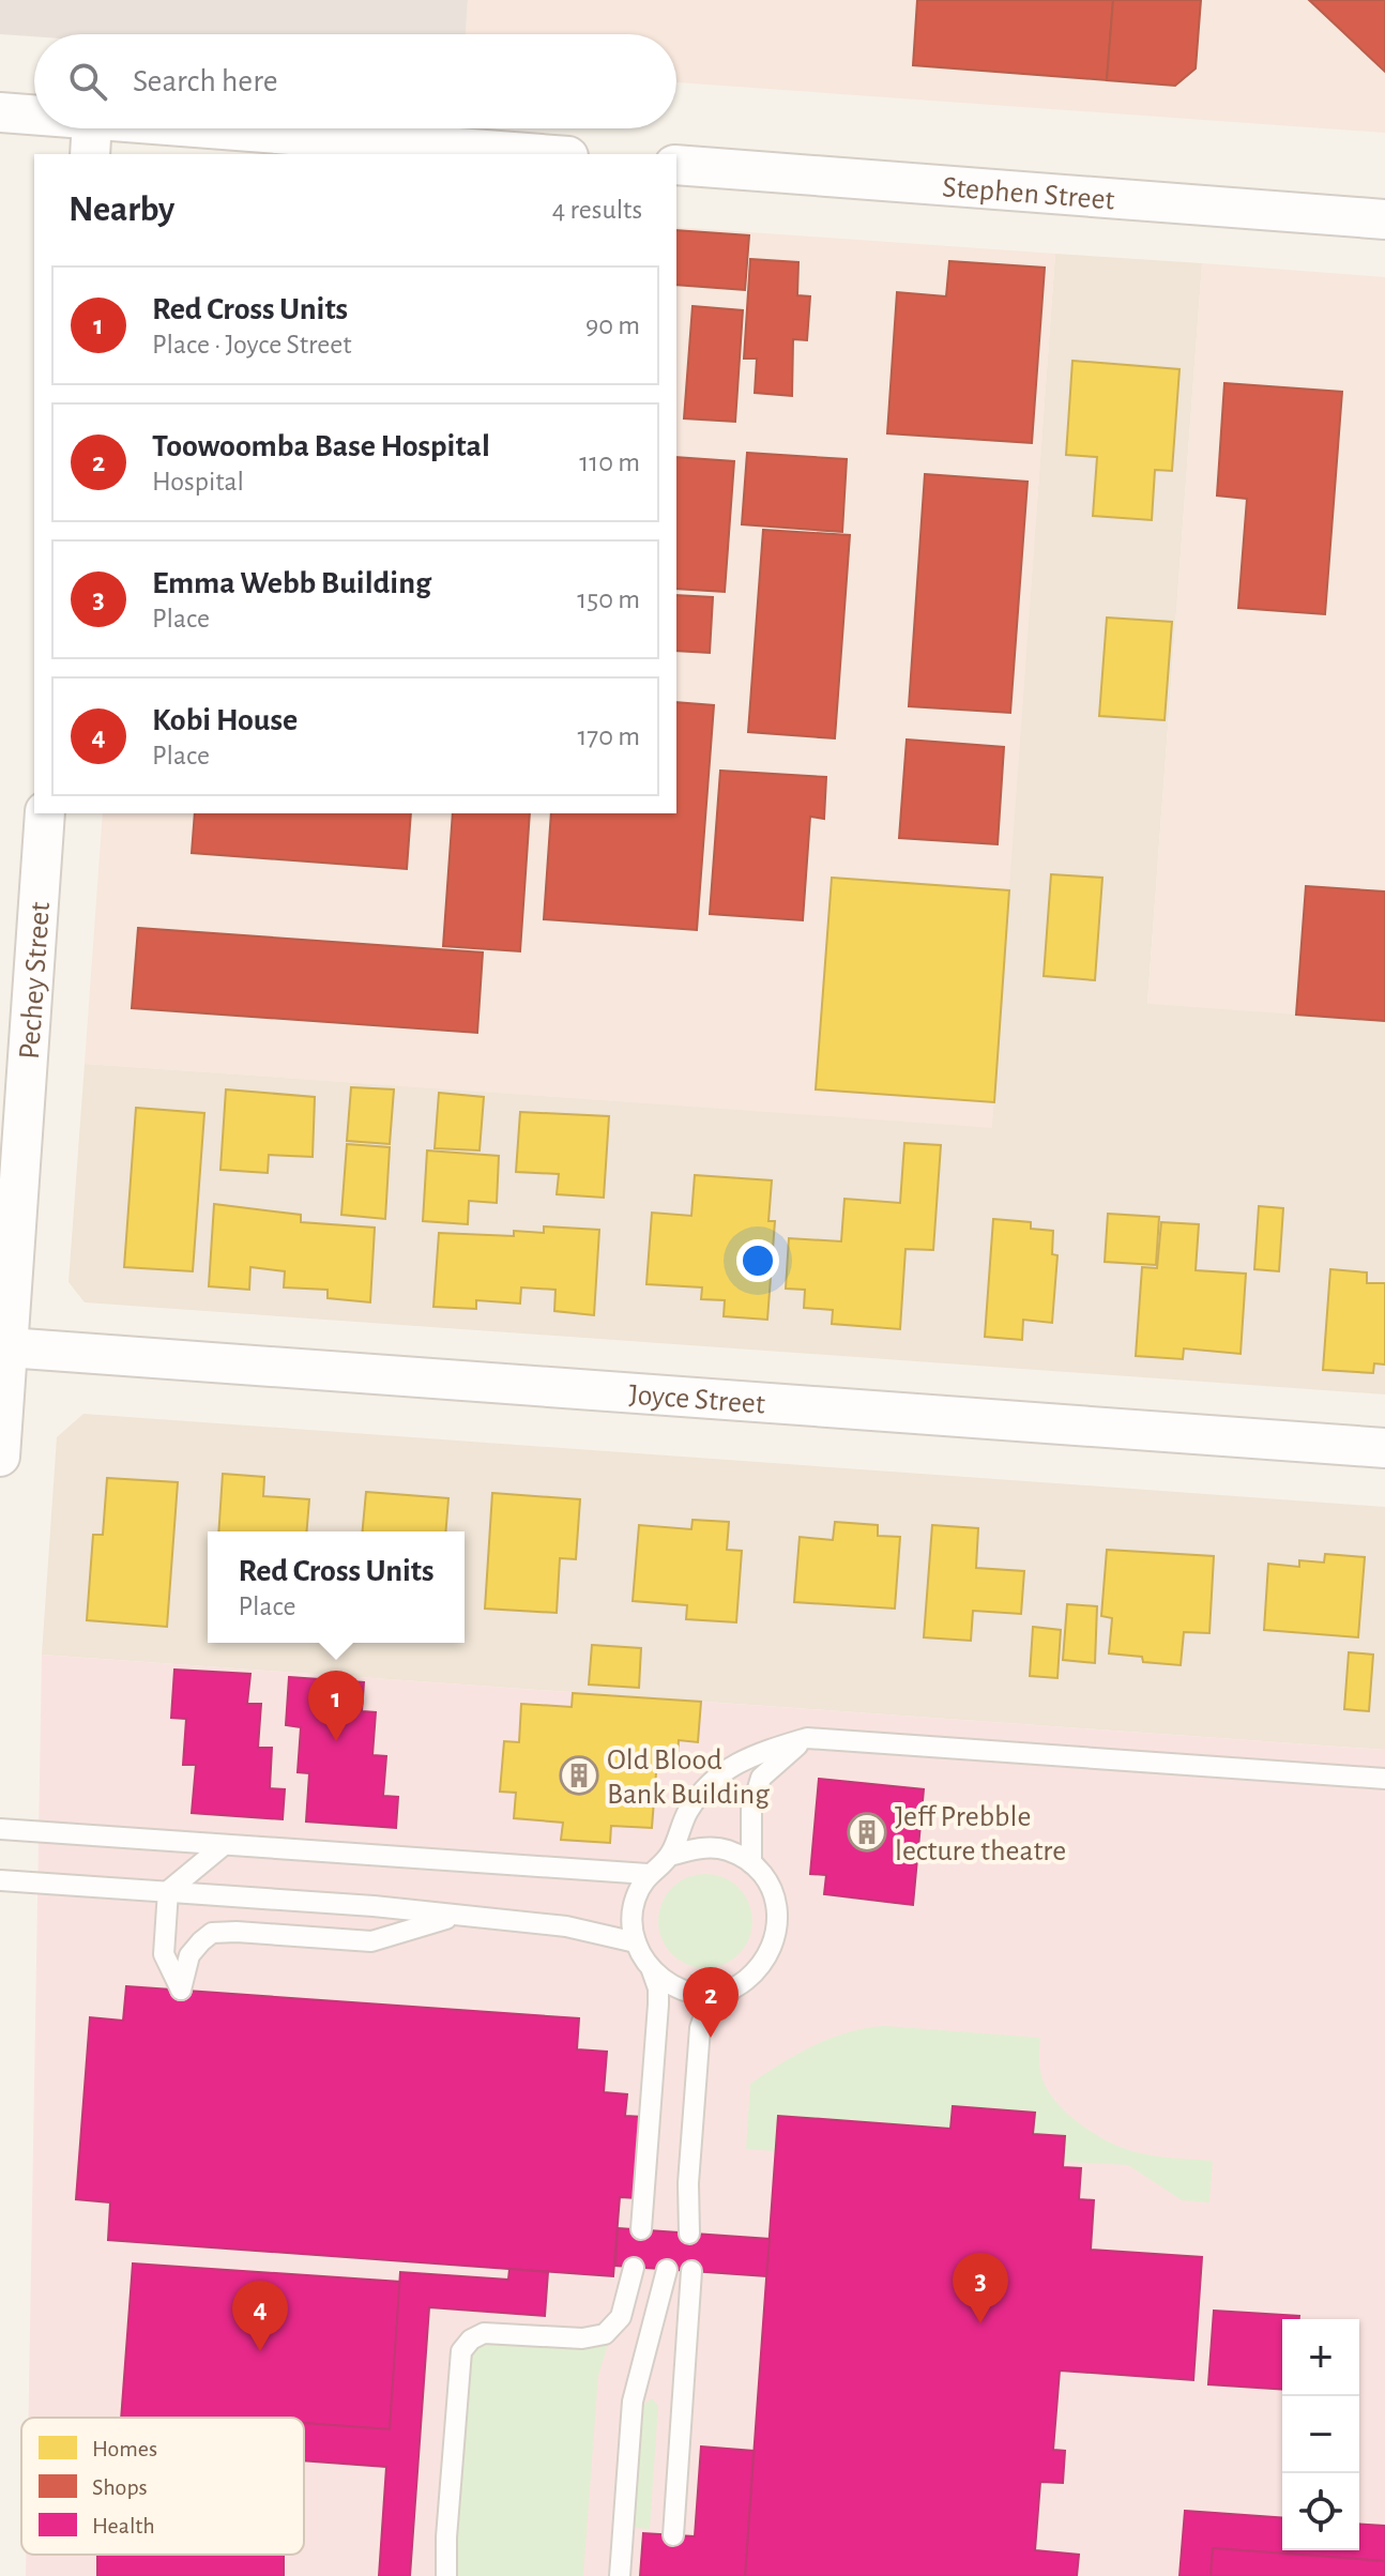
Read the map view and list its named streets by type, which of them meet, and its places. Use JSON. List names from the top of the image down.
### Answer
{
  "streets": {
    "street": ["Stephen Street", "Pechey Street", "Joyce Street"]
  },
  "crossings": [
    ["Pechey Street", "Joyce Street"]
  ],
  "places": {
    "building": ["Old Blood Bank Building", "Jeff Prebble lecture theatre"]
  },
  "legend": ["Homes", "Shops", "Health"],
  "page": {
    "search": "Search here",
    "heading": ["Nearby", "4 results"],
    "list": [
      {
        "mark": "1",
        "name": "Red Cross Units",
        "note": "Place · Joyce Street",
        "value": "90 m"
      },
      {
        "mark": "2",
        "name": "Toowoomba Base Hospital",
        "note": "Hospital",
        "value": "110 m"
      },
      {
        "mark": "3",
        "name": "Emma Webb Building",
        "note": "Place",
        "value": "150 m"
      },
      {
        "mark": "4",
        "name": "Kobi House",
        "note": "Place",
        "value": "170 m"
      }
    ],
    "popup": ["Red Cross Units", "Place"],
    "pins": [
      "1",
      "2",
      "3",
      "4"
    ],
    "map_buttons": ["+", "−"]
  }
}
